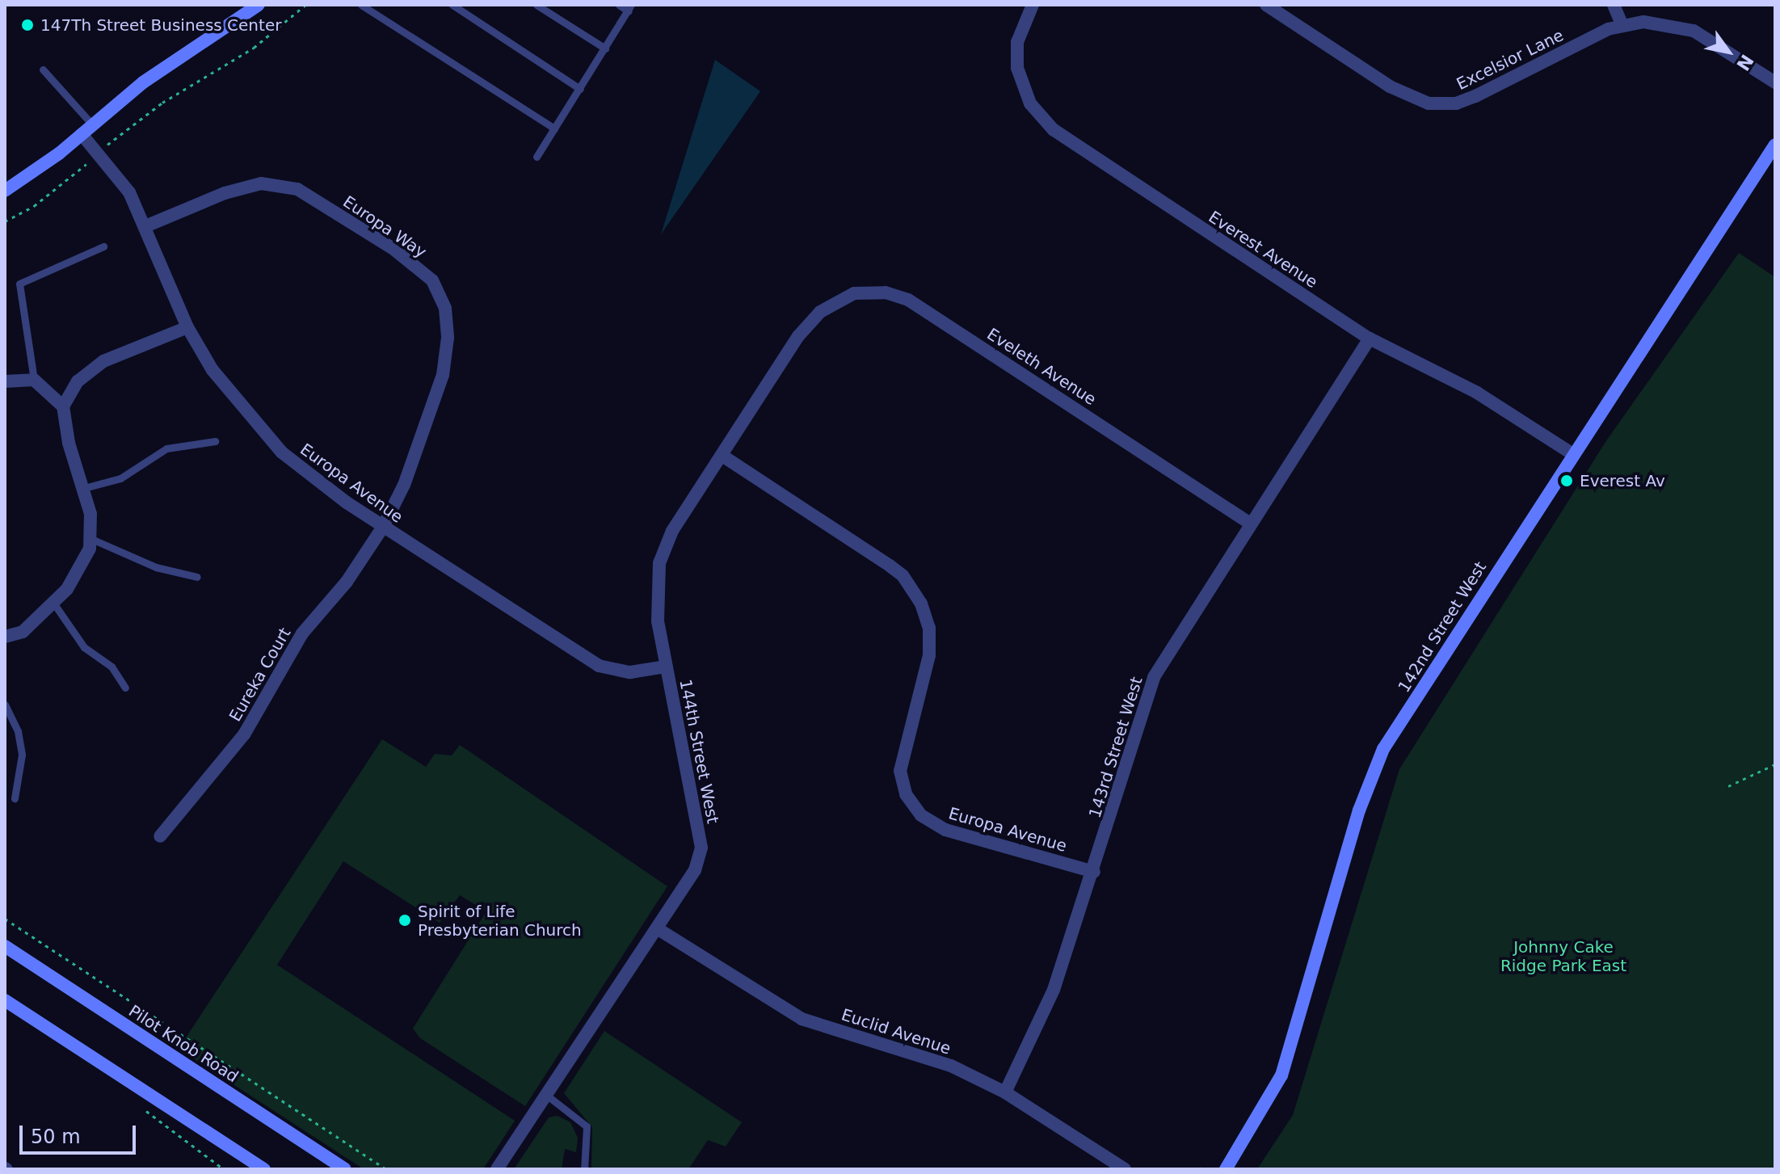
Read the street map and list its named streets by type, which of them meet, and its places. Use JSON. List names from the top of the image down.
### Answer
{
  "streets": {
    "street": [
      "Excelsior Lane",
      "Europa Way",
      "Everest Avenue",
      "Eveleth Avenue",
      "Europa Avenue",
      "142nd Street West",
      "Eureka Court",
      "143rd Street West",
      "144th Street West",
      "Euclid Avenue",
      "Pilot Knob Road"
    ]
  },
  "crossings": [
    ["Europa Way", "Europa Avenue"],
    ["Europa Way", "Eureka Court"],
    ["Everest Avenue", "142nd Street West"],
    ["Everest Avenue", "143rd Street West"],
    ["Eveleth Avenue", "143rd Street West"],
    ["Eveleth Avenue", "144th Street West"],
    ["Europa Avenue", "Eureka Court"],
    ["Europa Avenue", "143rd Street West"],
    ["Europa Avenue", "144th Street West"],
    ["143rd Street West", "Euclid Avenue"],
    ["144th Street West", "Euclid Avenue"]
  ],
  "parks": ["Johnny Cake Ridge Park East"],
  "places": ["147Th Street Business Center", "Everest Av", "Spirit of Life Presbyterian Church"],
  "scale_bar": "50 m",
  "north": "bottom right"
}
